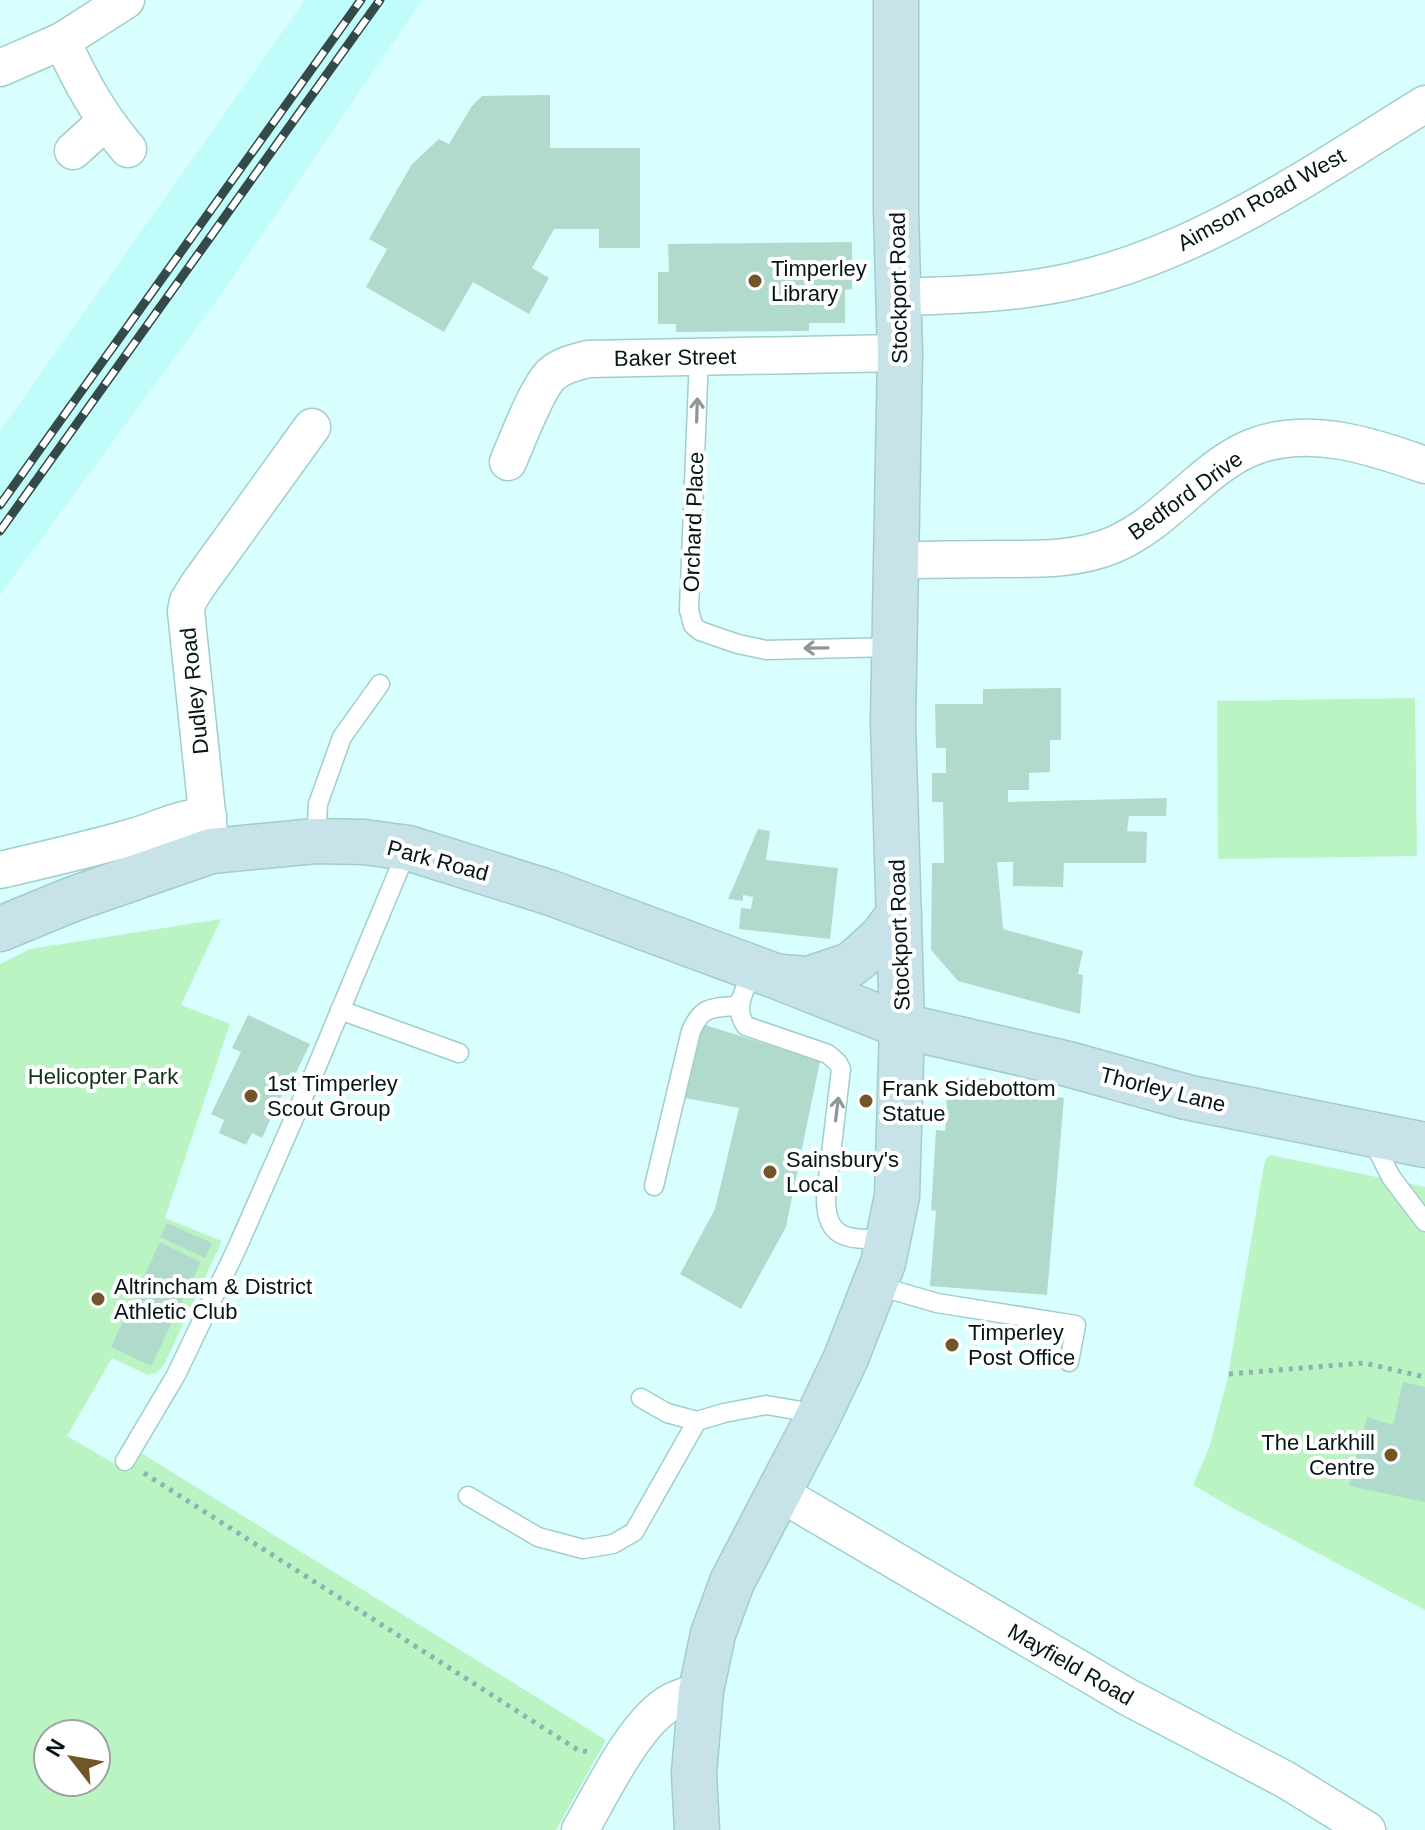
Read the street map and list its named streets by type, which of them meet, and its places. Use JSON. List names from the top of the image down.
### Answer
{
  "streets": {
    "main road": ["Stockport Road", "Park Road", "Thorley Lane"],
    "street": [
      "Aimson Road West",
      "Baker Street",
      "Bedford Drive",
      "Dudley Road",
      "Mayfield Road"
    ],
    "lane": ["Orchard Place"]
  },
  "crossings": [
    ["Aimson Road West", "Stockport Road"],
    ["Stockport Road", "Baker Street"],
    ["Stockport Road", "Bedford Drive"],
    ["Stockport Road", "Orchard Place"],
    ["Stockport Road", "Park Road"],
    ["Stockport Road", "Thorley Lane"],
    ["Stockport Road", "Mayfield Road"],
    ["Baker Street", "Orchard Place"],
    ["Dudley Road", "Park Road"],
    ["Park Road", "Thorley Lane"]
  ],
  "parks": ["Helicopter Park"],
  "places": [
    "Timperley Library",
    "1st Timperley Scout Group",
    "Frank Sidebottom Statue",
    "Sainsbury's Local",
    "Altrincham & District Athletic Club",
    "Timperley Post Office",
    "The Larkhill Centre"
  ],
  "north": "top left"
}
